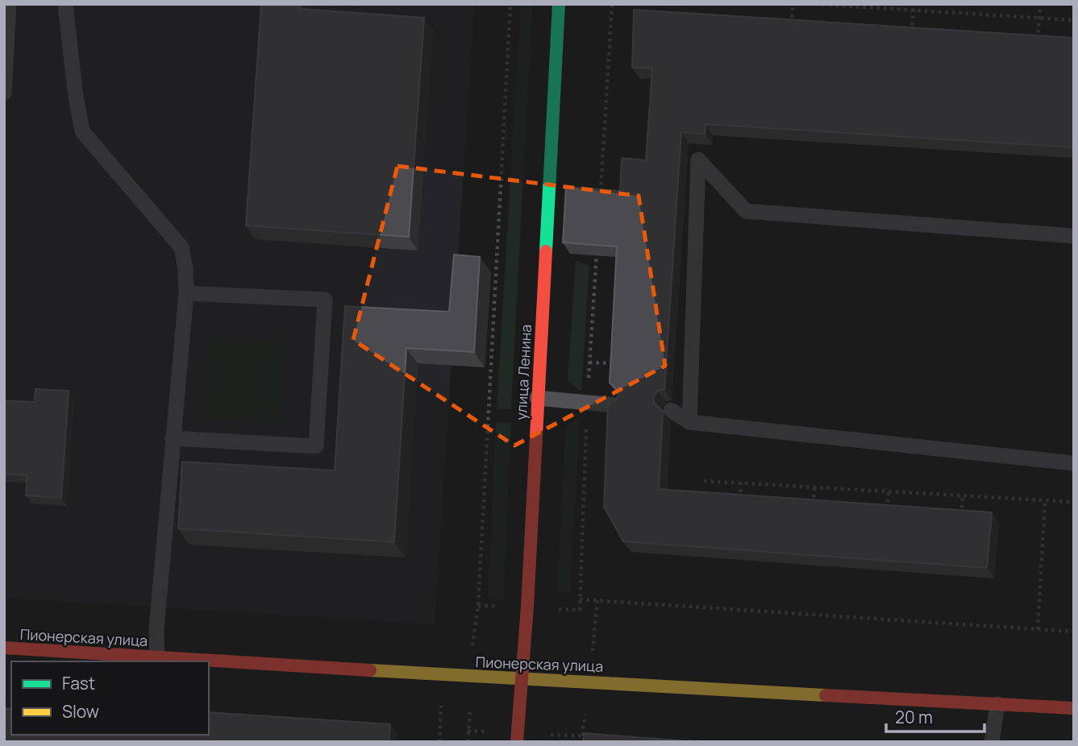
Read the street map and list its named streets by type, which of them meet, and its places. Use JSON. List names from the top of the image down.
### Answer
{
  "streets": {
    "street": ["улица Ленина", "Пионерская улица"]
  },
  "crossings": [
    ["улица Ленина", "Пионерская улица"]
  ],
  "legend": ["Fast", "Slow"],
  "scale_bar": "20 m"
}
